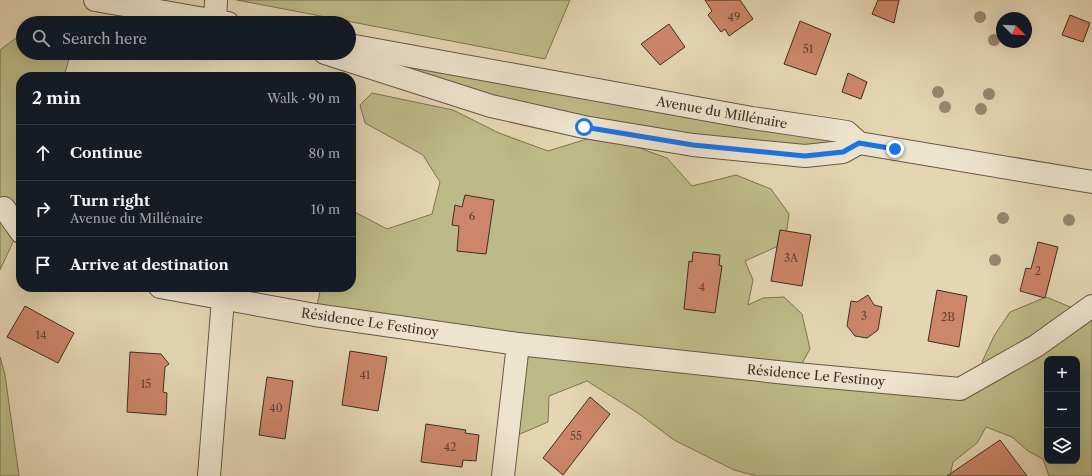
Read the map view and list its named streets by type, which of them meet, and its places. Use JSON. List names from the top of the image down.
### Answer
{
  "streets": {
    "street": ["Avenue du Millénaire", "Résidence Le Festinoy"]
  },
  "house_numbers": [
    "49",
    "51",
    "6",
    "3A",
    "2",
    "4",
    "3",
    "2B",
    "14",
    "41",
    "15",
    "40",
    "55",
    "42"
  ],
  "north": "bottom right",
  "page": {
    "search": "Search here",
    "heading": ["2 min", "Walk · 90 m"],
    "list": [
      ["Continue", "80 m"],
      ["Turn right", "Avenue du Millénaire", "10 m"],
      "Arrive at destination"
    ],
    "map_buttons": ["+", "−"]
  }
}
